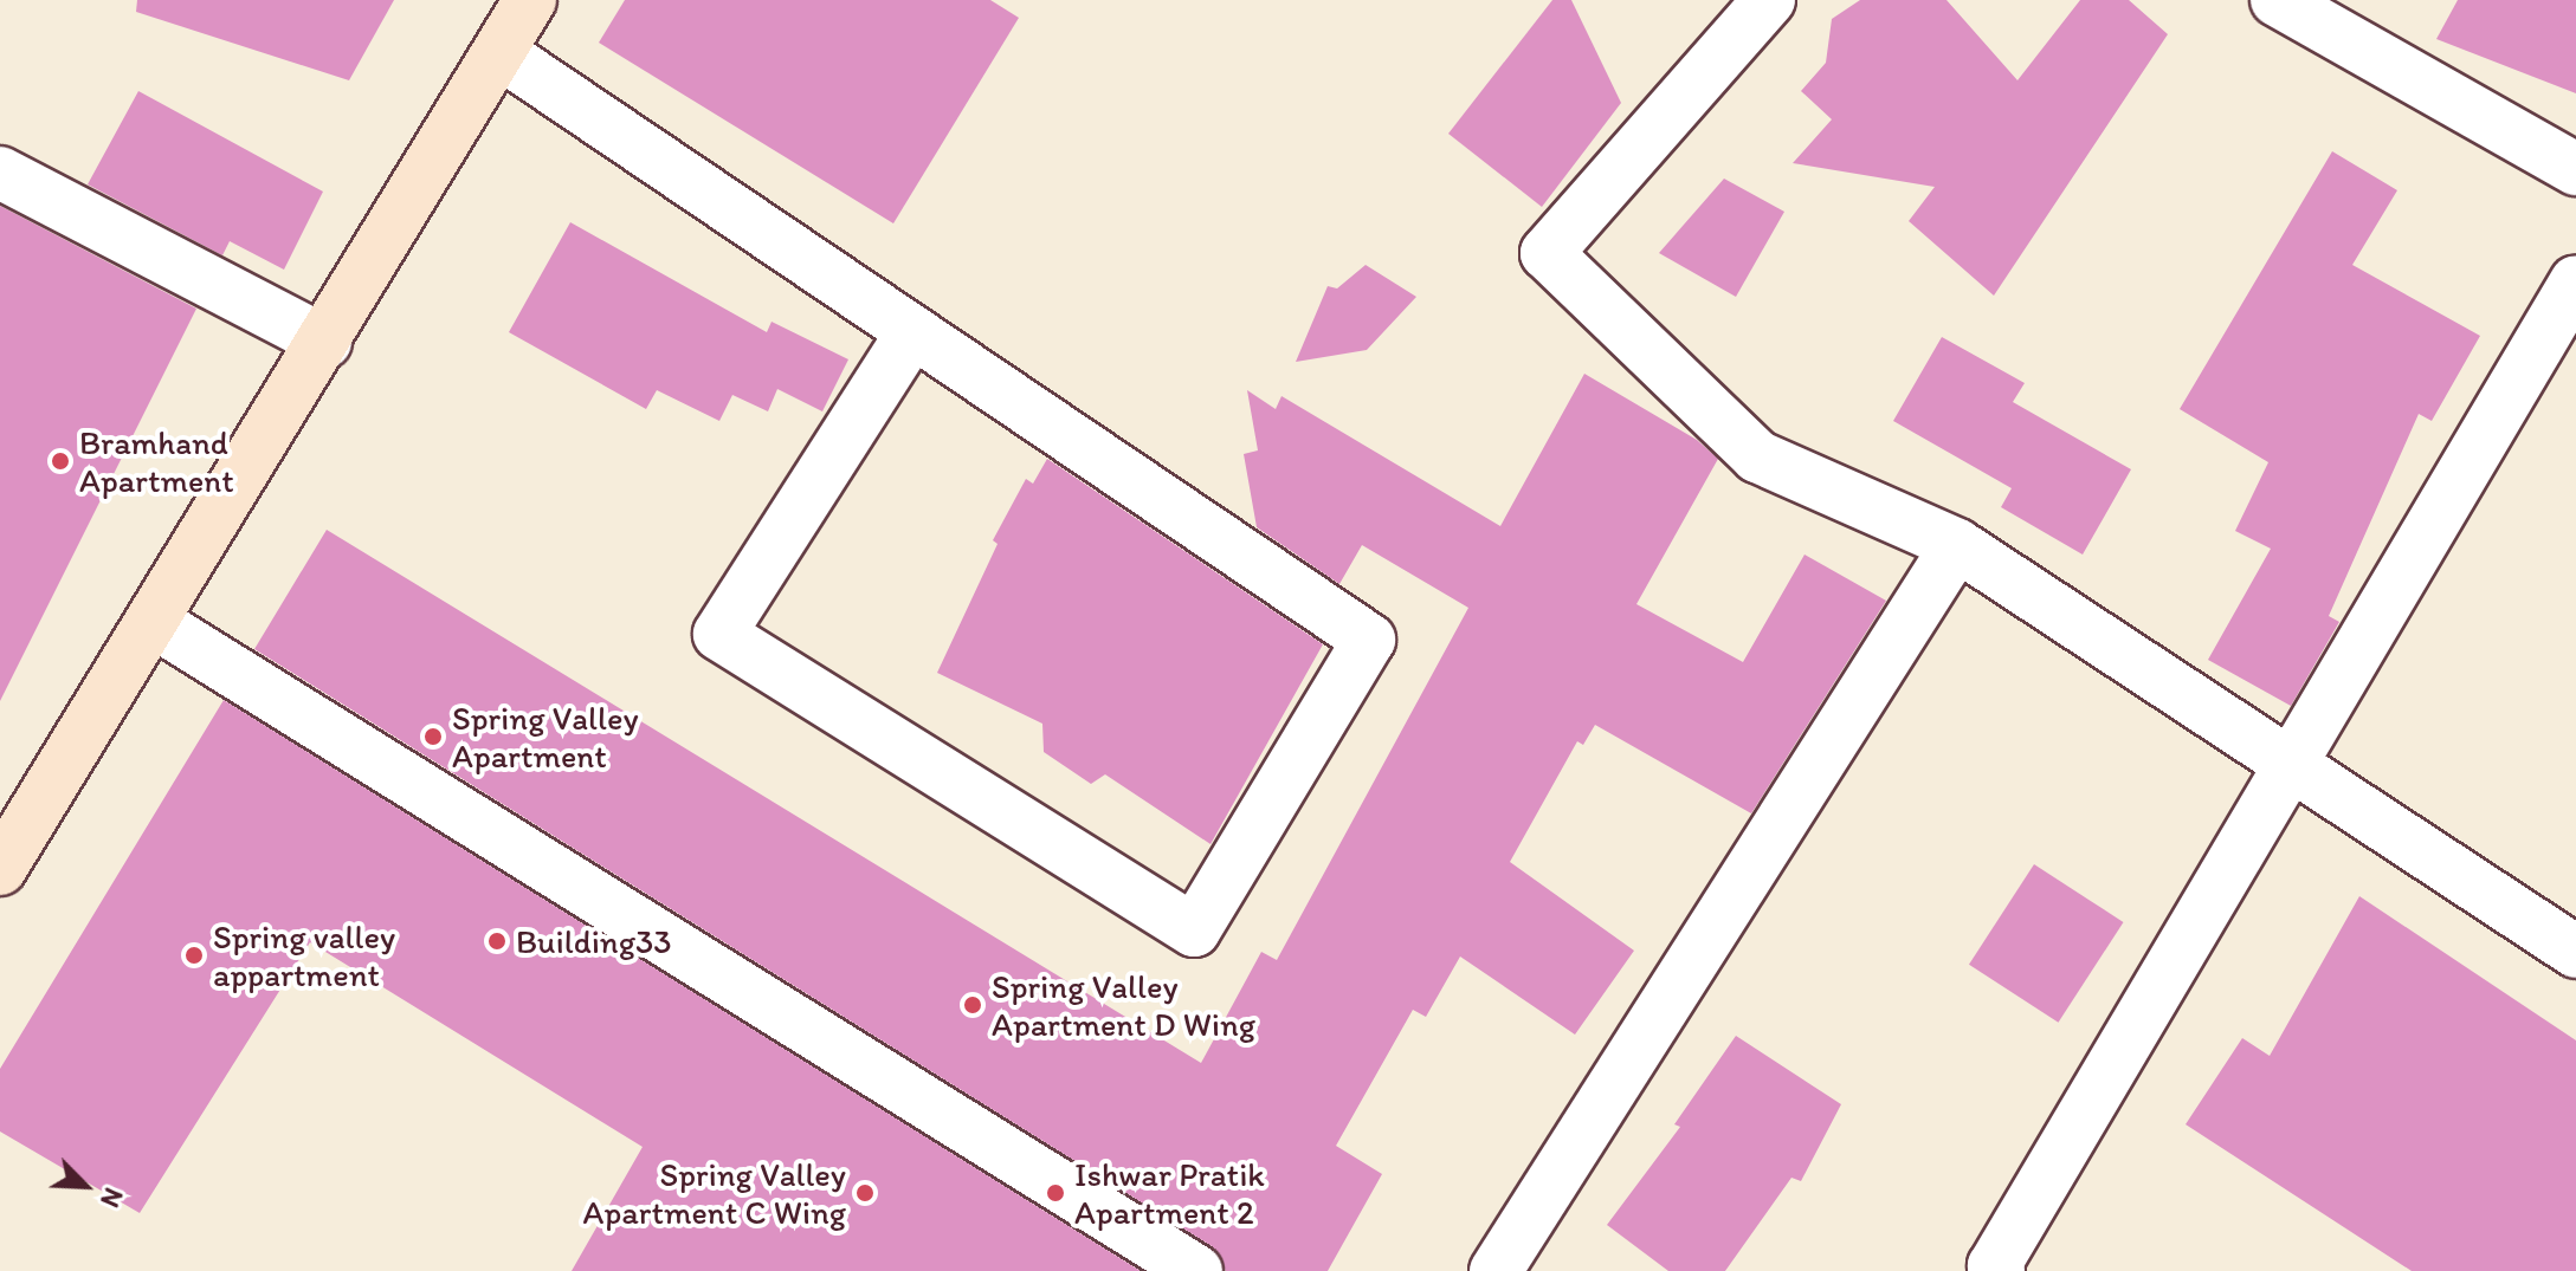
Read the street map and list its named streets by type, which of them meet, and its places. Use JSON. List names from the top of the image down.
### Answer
{
  "places": [
    "Bramhand Apartment",
    "Spring Valley Apartment",
    "Building33",
    "Spring valley appartment",
    "Spring Valley Apartment D Wing",
    "Spring Valley Apartment C Wing",
    "Ishwar Pratik Apartment 2"
  ],
  "north": "bottom right"
}
